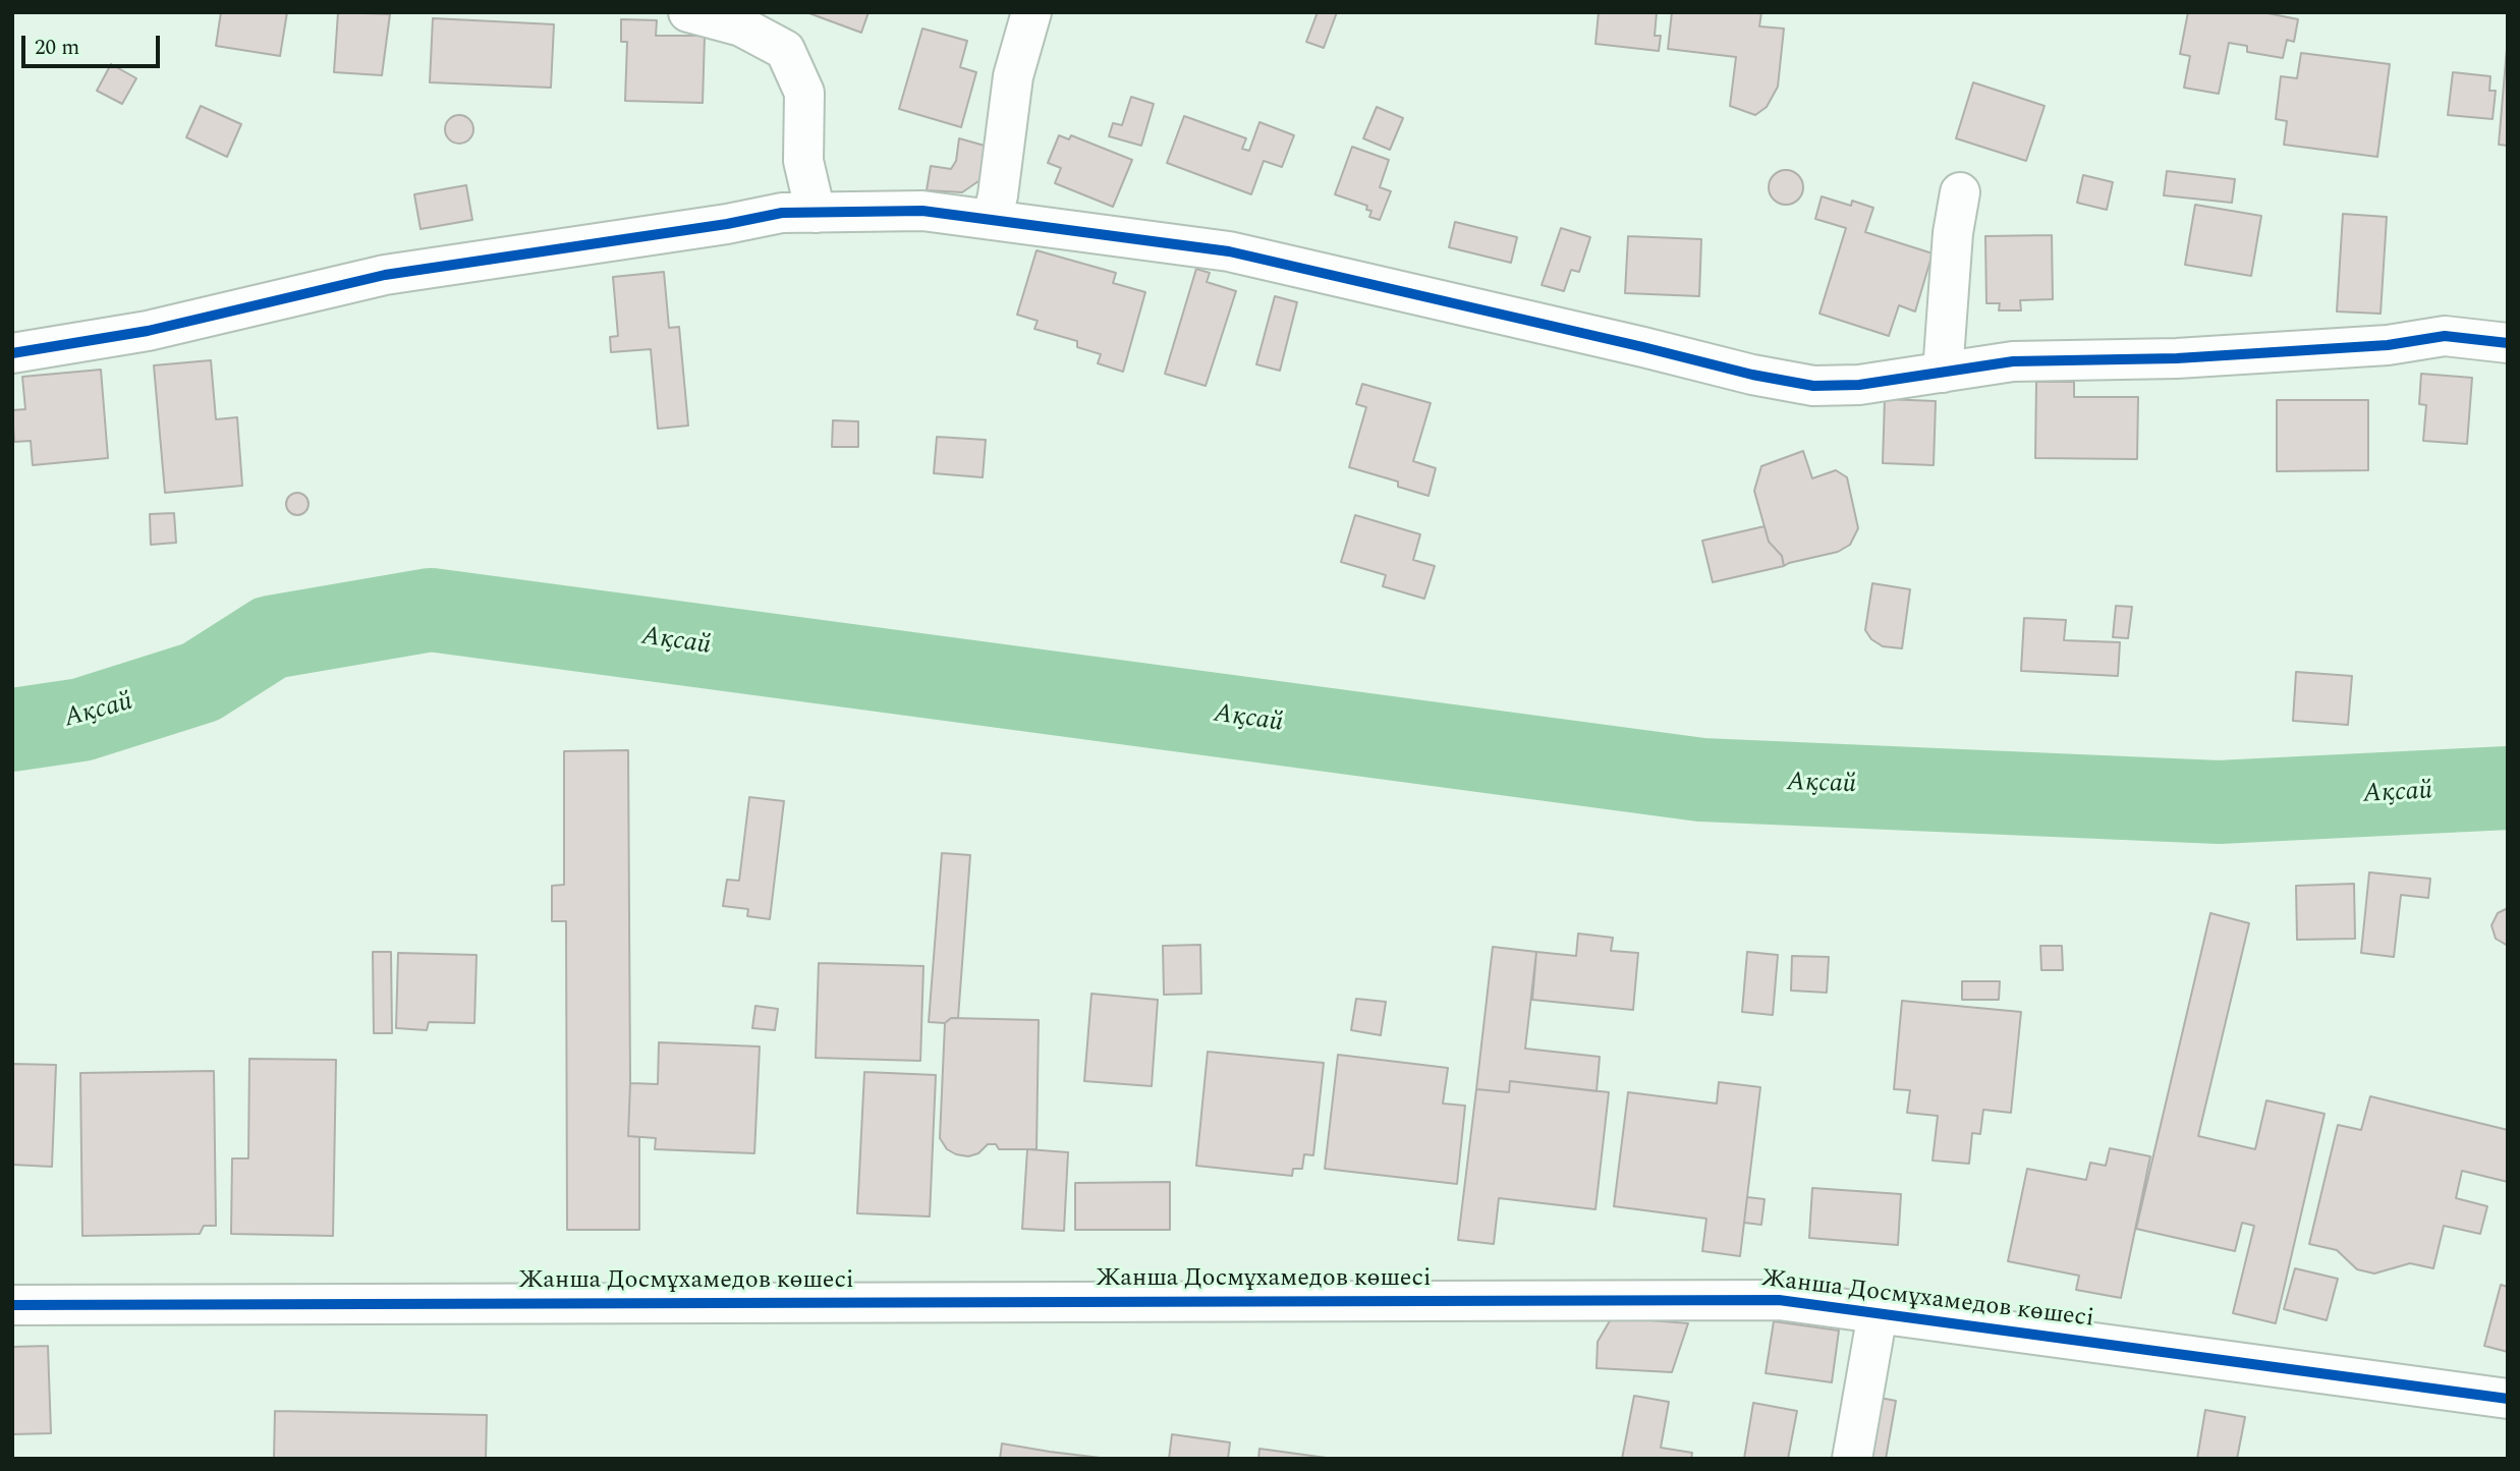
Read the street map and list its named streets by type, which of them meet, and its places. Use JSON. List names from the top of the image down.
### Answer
{
  "streets": {
    "street": ["Жанша Досмұхамедов көшесі"]
  },
  "water": ["Ақсай"],
  "scale_bar": "20 m"
}
